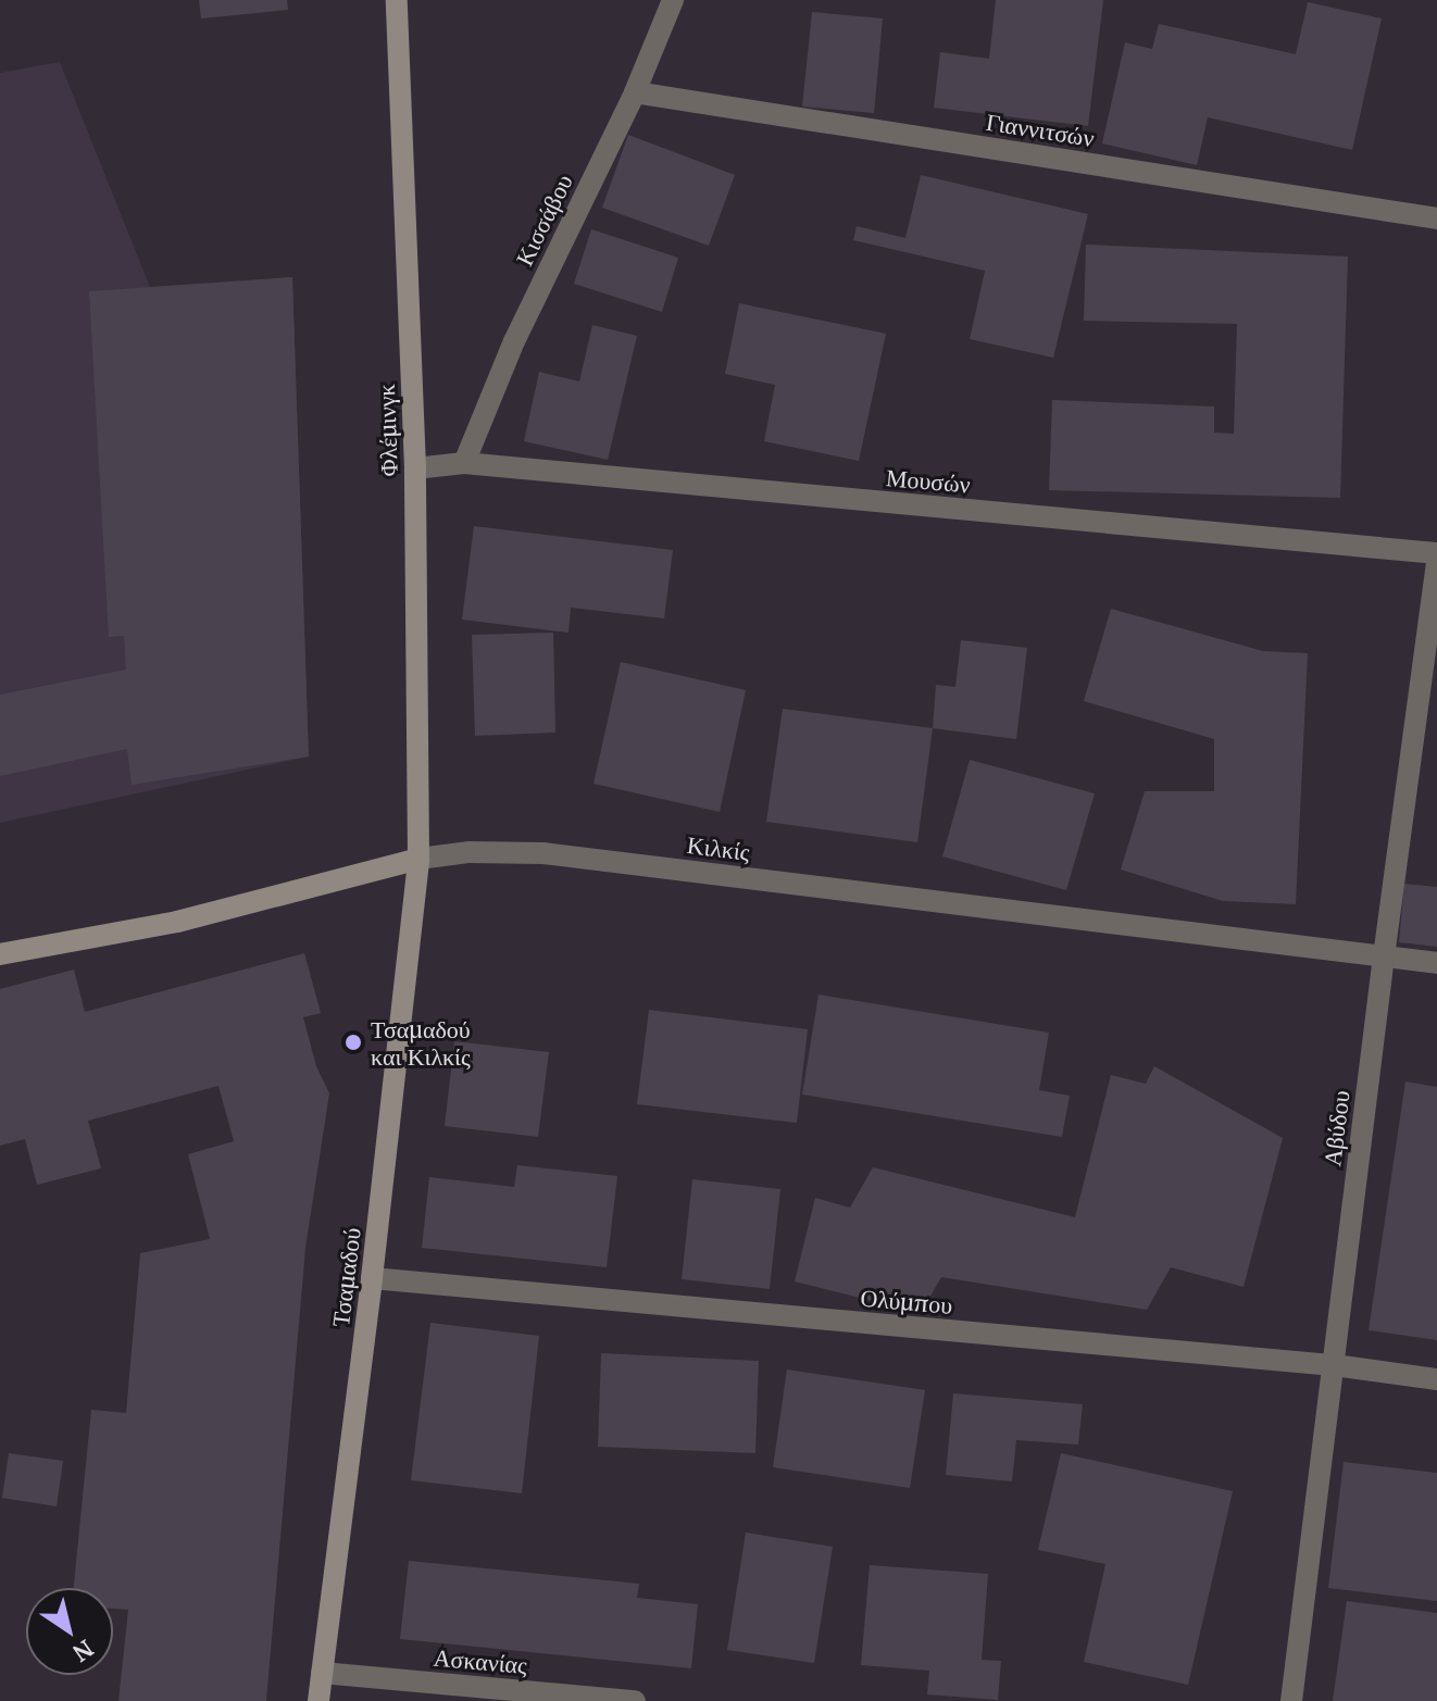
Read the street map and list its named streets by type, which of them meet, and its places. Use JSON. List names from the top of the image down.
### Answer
{
  "streets": {
    "main road": ["Φλέμινγκ", "Κιλκίς", "Τσαμαδού"],
    "street": [
      "Γιαννιτσών",
      "Κισσάβου",
      "Μουσών",
      "Αβύδου",
      "Ολύμπου",
      "Ασκανίας"
    ]
  },
  "crossings": [
    ["Γιαννιτσών", "Κισσάβου"],
    ["Κισσάβου", "Μουσών"],
    ["Φλέμινγκ", "Μουσών"],
    ["Φλέμινγκ", "Κιλκίς"],
    ["Φλέμινγκ", "Τσαμαδού"],
    ["Κιλκίς", "Αβύδου"],
    ["Κιλκίς", "Τσαμαδού"],
    ["Αβύδου", "Ολύμπου"],
    ["Τσαμαδού", "Ολύμπου"],
    ["Τσαμαδού", "Ασκανίας"]
  ],
  "places": ["Τσαμαδού και Κιλκίς"],
  "north": "bottom right"
}
